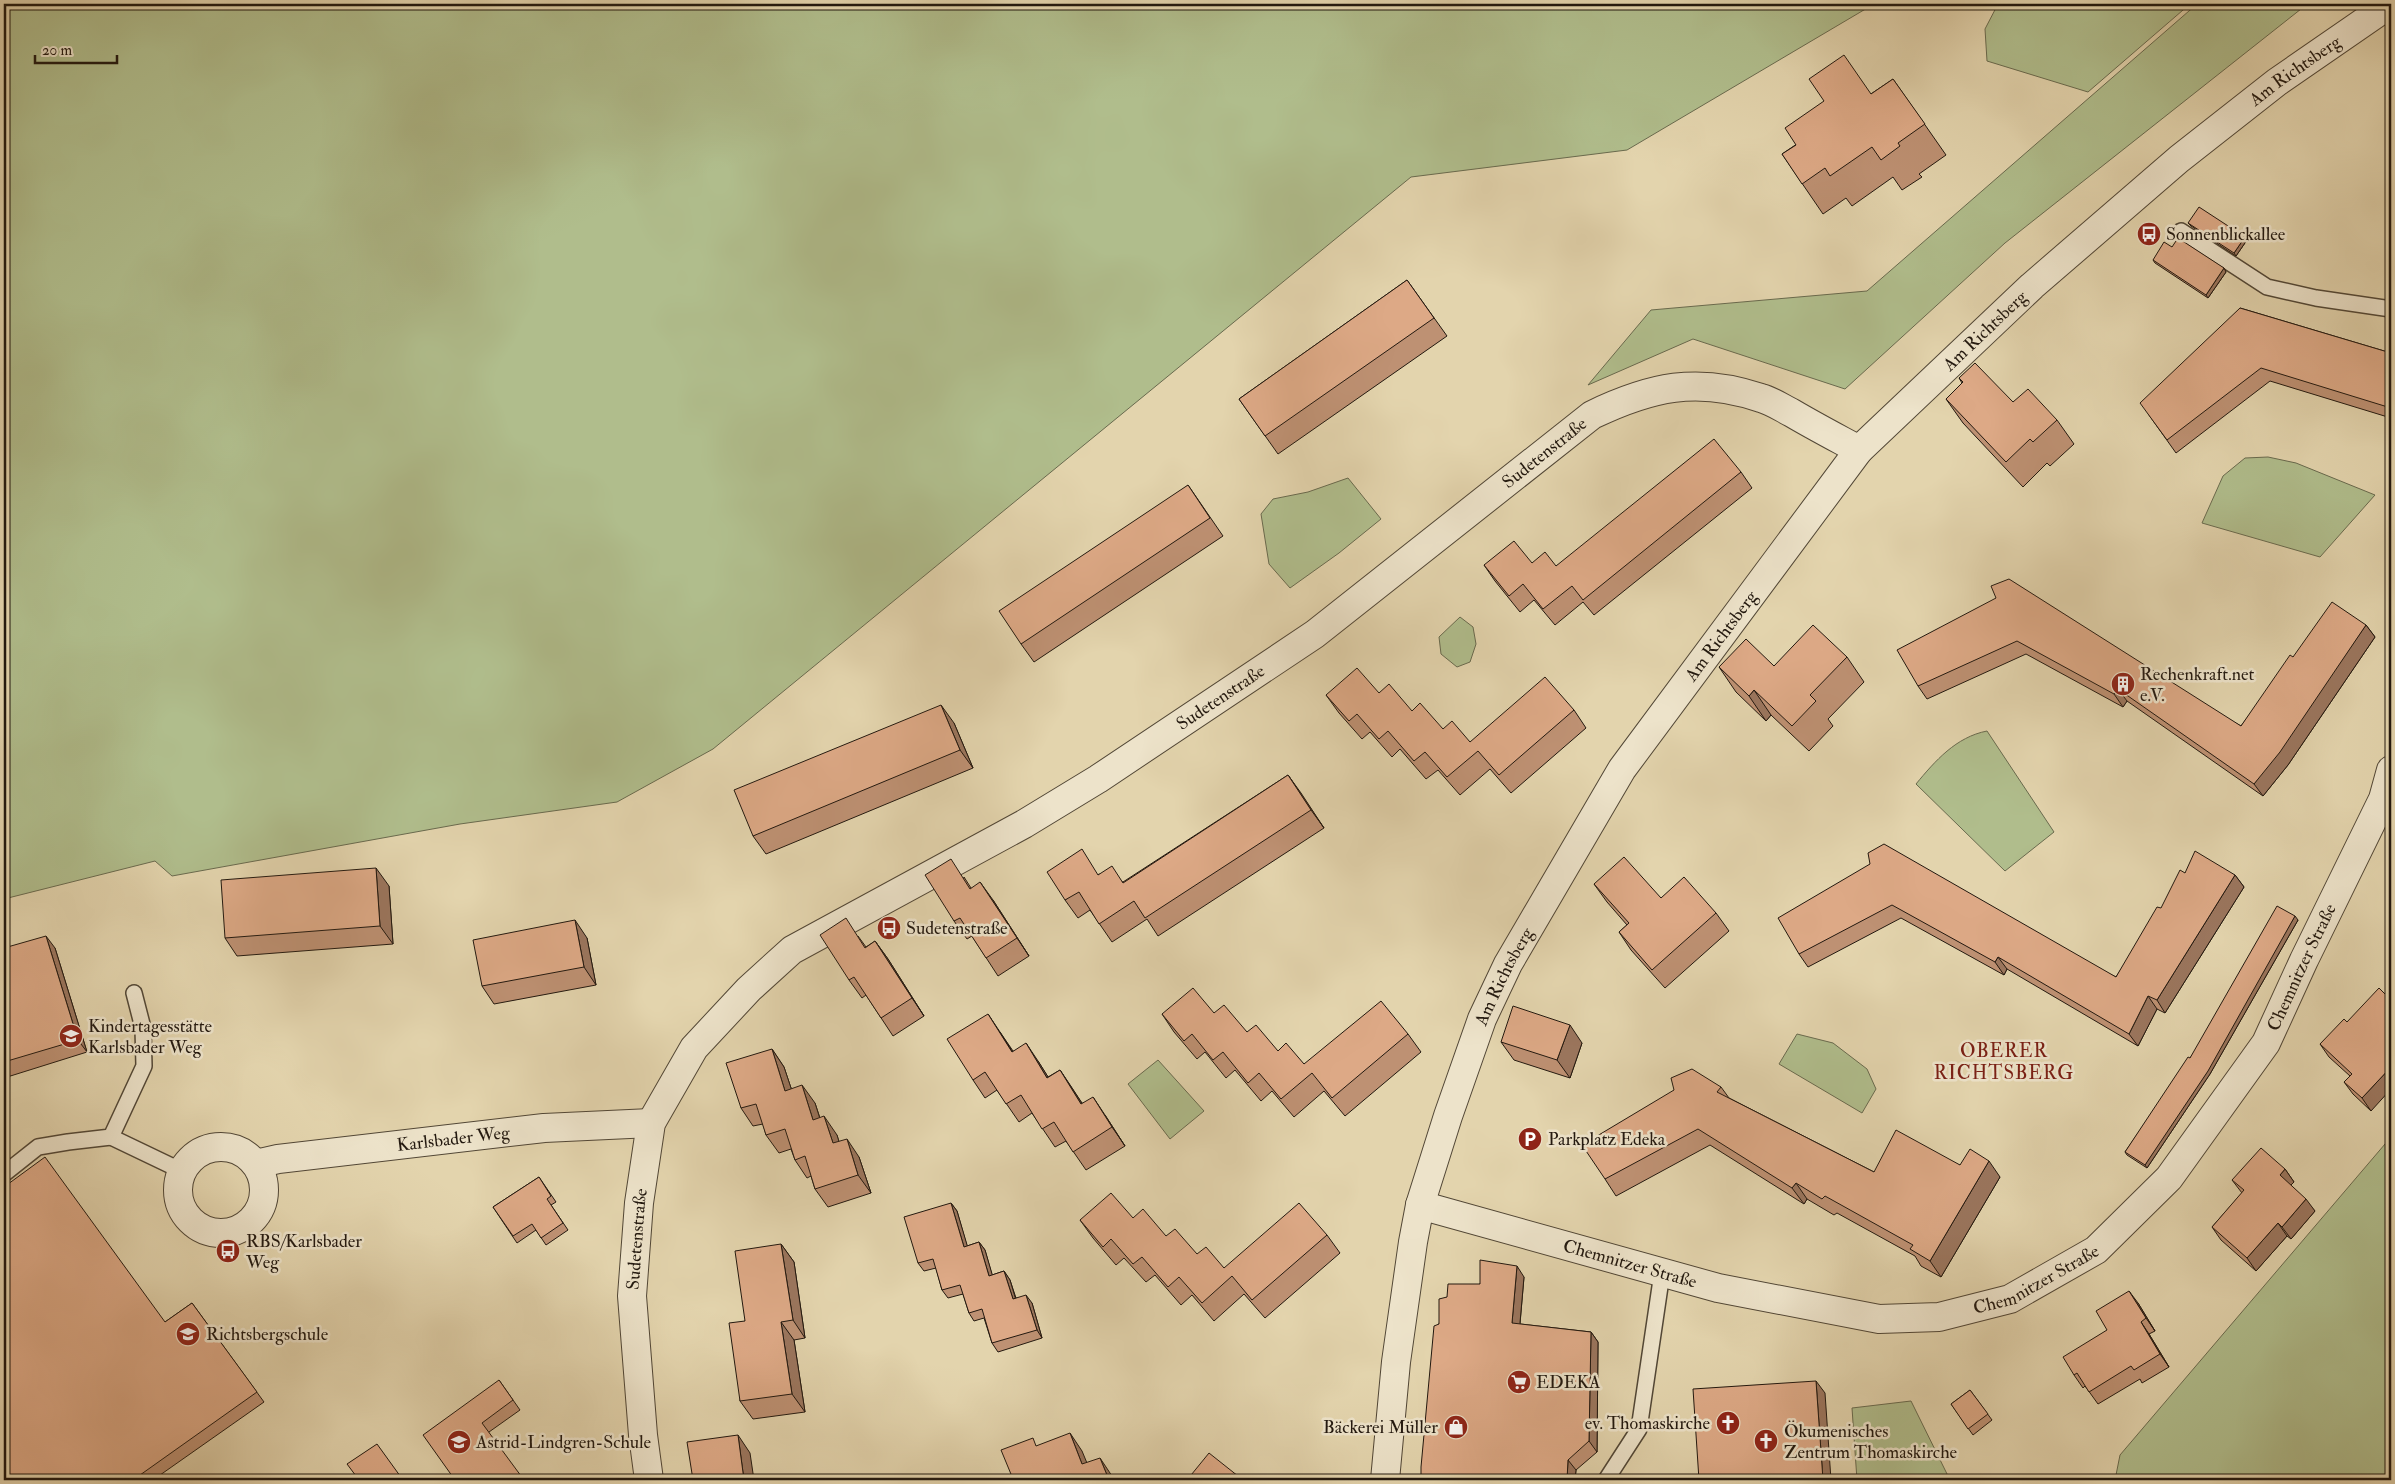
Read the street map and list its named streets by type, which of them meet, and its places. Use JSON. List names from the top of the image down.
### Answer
{
  "streets": {
    "street": [
      "Am Richtsberg",
      "Sudetenstraße",
      "Chemnitzer Straße",
      "Karlsbader Weg"
    ]
  },
  "crossings": [
    ["Am Richtsberg", "Sudetenstraße"],
    ["Am Richtsberg", "Chemnitzer Straße"],
    ["Sudetenstraße", "Karlsbader Weg"]
  ],
  "districts": ["OBERER RICHTSBERG"],
  "places": {
    "bus stop": ["Sonnenblickallee", "Sudetenstraße", "RBS/Karlsbader Weg"],
    "building": ["Rechenkraft.net e.V."],
    "school or university": ["Kindertagesstätte Karlsbader Weg", "Richtsbergschule", "Astrid-Lindgren-Schule"],
    "parking": ["Parkplatz Edeka"],
    "supermarket": ["EDEKA"],
    "church": ["ev. Thomaskirche", "Ökumenisches Zentrum Thomaskirche"],
    "shop": ["Bäckerei Müller"]
  },
  "scale_bar": "20 m"
}
